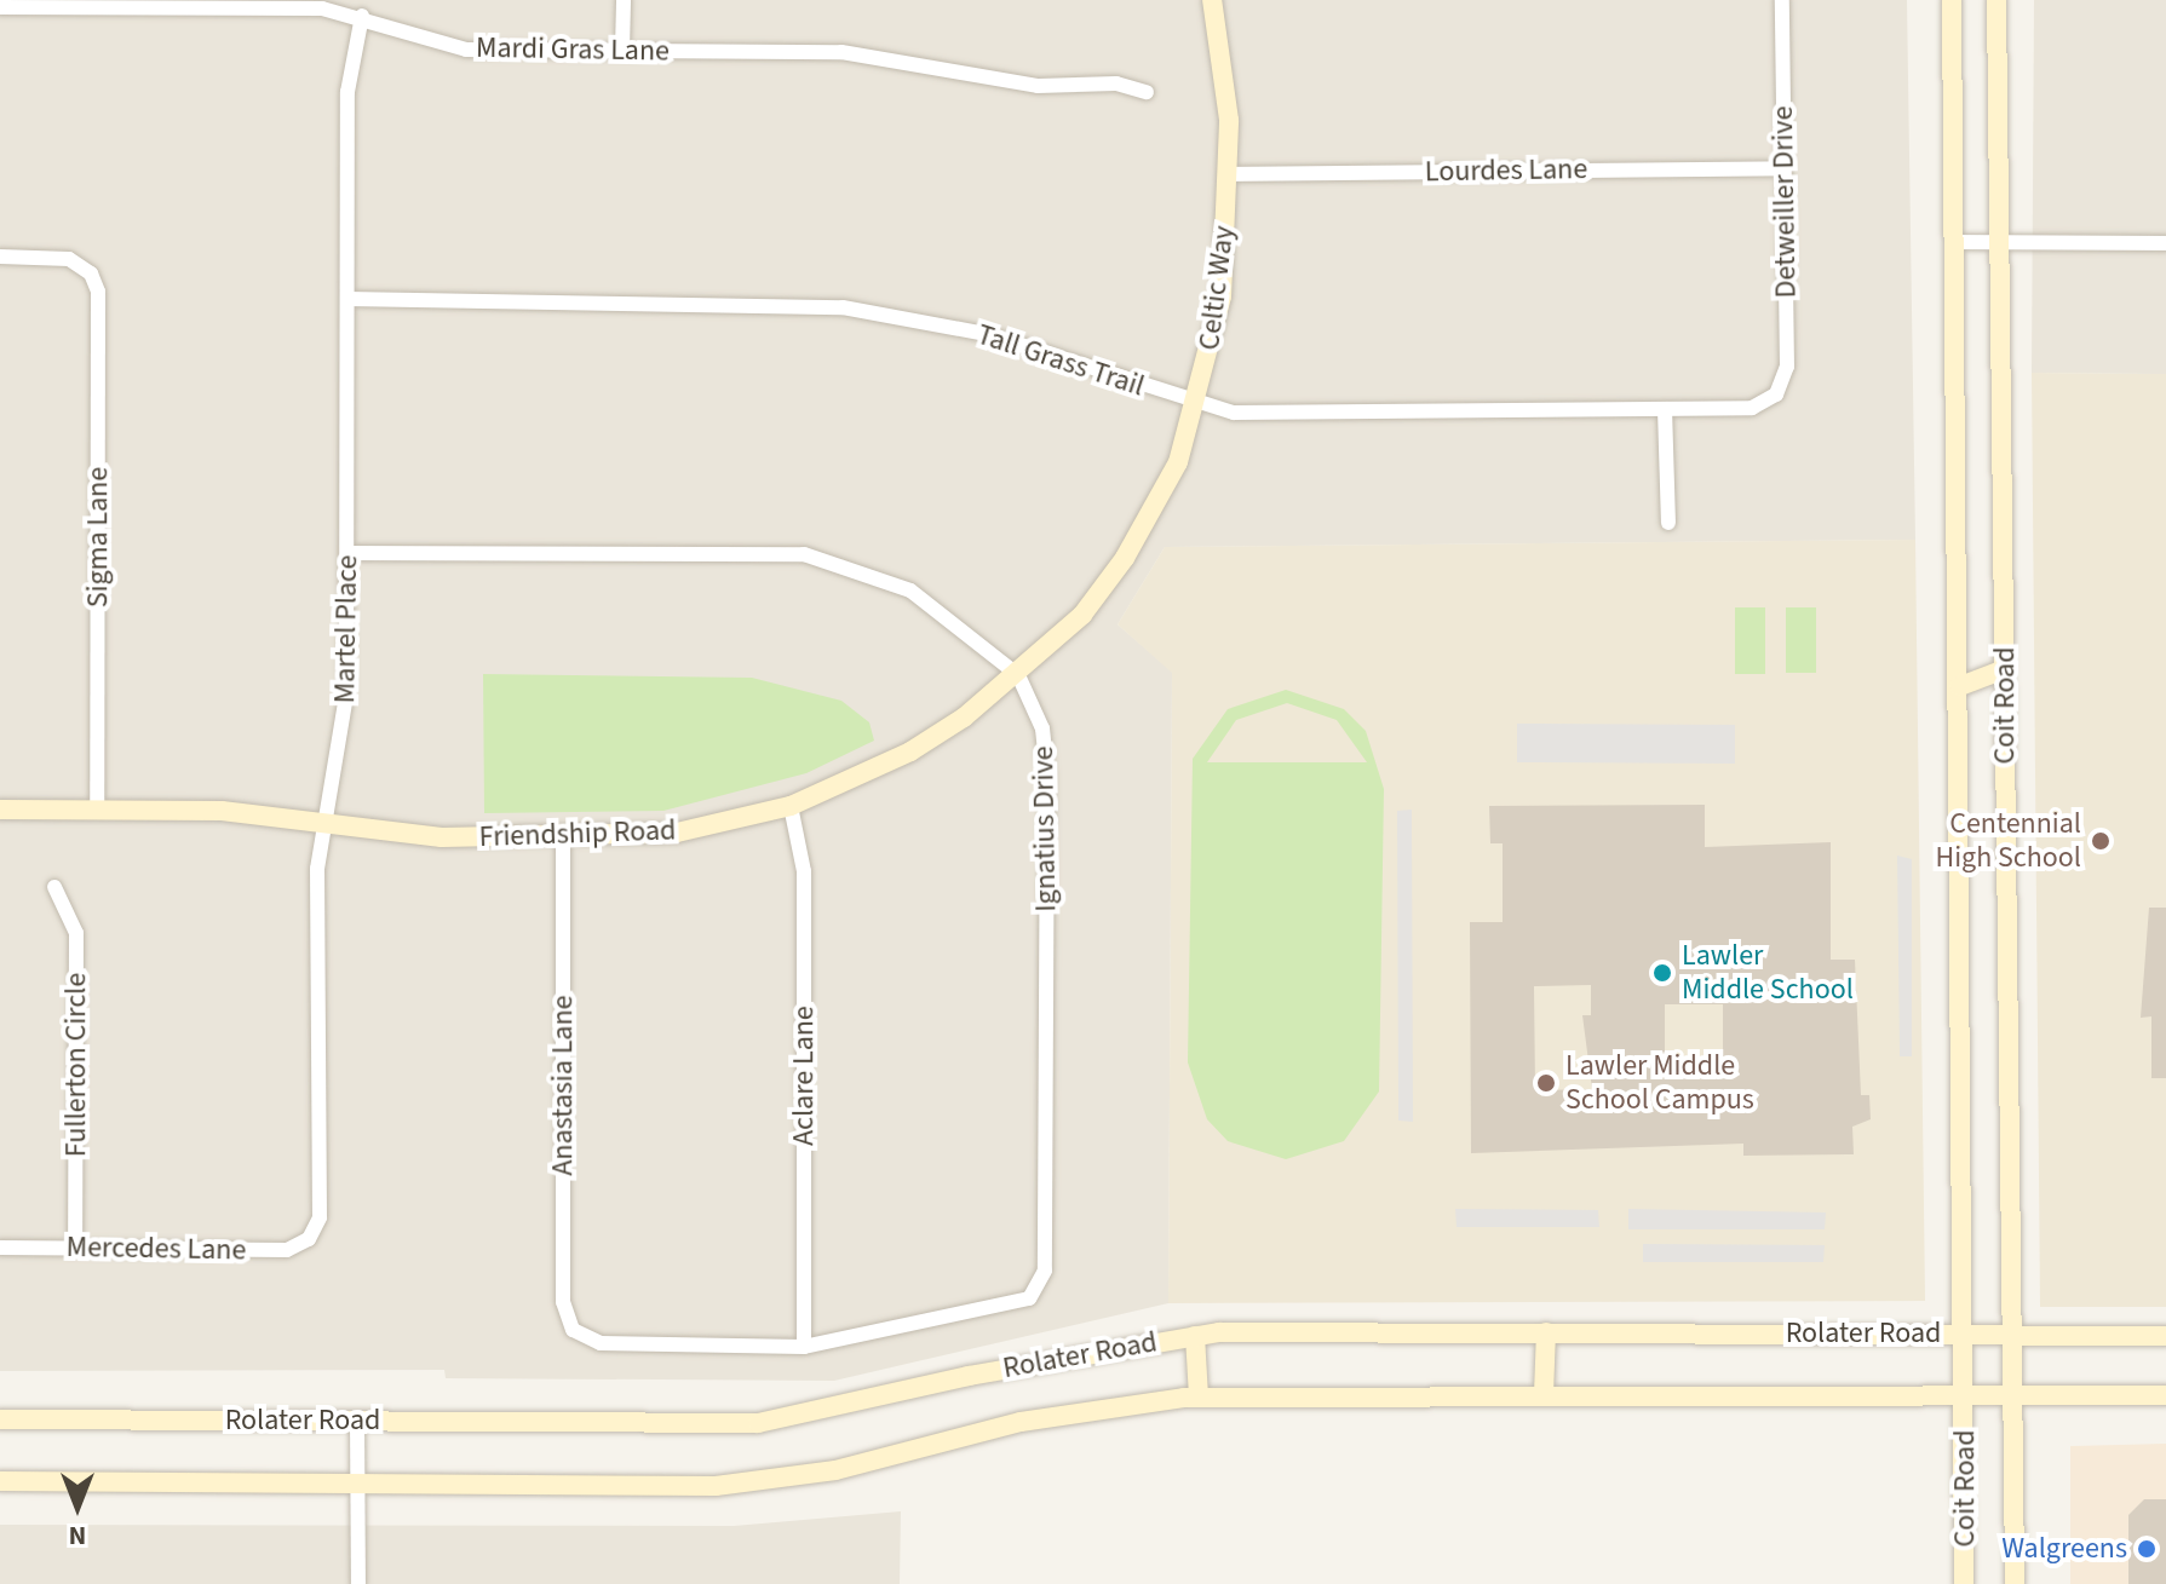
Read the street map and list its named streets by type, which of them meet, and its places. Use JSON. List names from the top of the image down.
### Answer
{
  "streets": {
    "main road": [
      "Celtic Way",
      "Coit Road",
      "Friendship Road",
      "Rolater Road"
    ],
    "street": [
      "Mardi Gras Lane",
      "Lourdes Lane",
      "Detweiller Drive",
      "Tall Grass Trail",
      "Sigma Lane",
      "Martel Place",
      "Ignatius Drive",
      "Fullerton Circle",
      "Aclare Lane",
      "Anastasia Lane",
      "Mercedes Lane"
    ]
  },
  "crossings": [
    ["Mardi Gras Lane", "Martel Place"],
    ["Lourdes Lane", "Detweiller Drive"],
    ["Lourdes Lane", "Celtic Way"],
    ["Detweiller Drive", "Tall Grass Trail"],
    ["Celtic Way", "Tall Grass Trail"],
    ["Celtic Way", "Friendship Road"],
    ["Tall Grass Trail", "Martel Place"],
    ["Sigma Lane", "Friendship Road"],
    ["Martel Place", "Ignatius Drive"],
    ["Martel Place", "Friendship Road"],
    ["Martel Place", "Mercedes Lane"],
    ["Coit Road", "Rolater Road"],
    ["Ignatius Drive", "Friendship Road"],
    ["Ignatius Drive", "Aclare Lane"],
    ["Ignatius Drive", "Anastasia Lane"],
    ["Friendship Road", "Aclare Lane"],
    ["Friendship Road", "Anastasia Lane"],
    ["Fullerton Circle", "Mercedes Lane"],
    ["Aclare Lane", "Anastasia Lane"]
  ],
  "places": [
    "Centennial High School",
    "Lawler Middle School",
    "Lawler Middle School Campus",
    "Walgreens"
  ],
  "north": "bottom"
}
